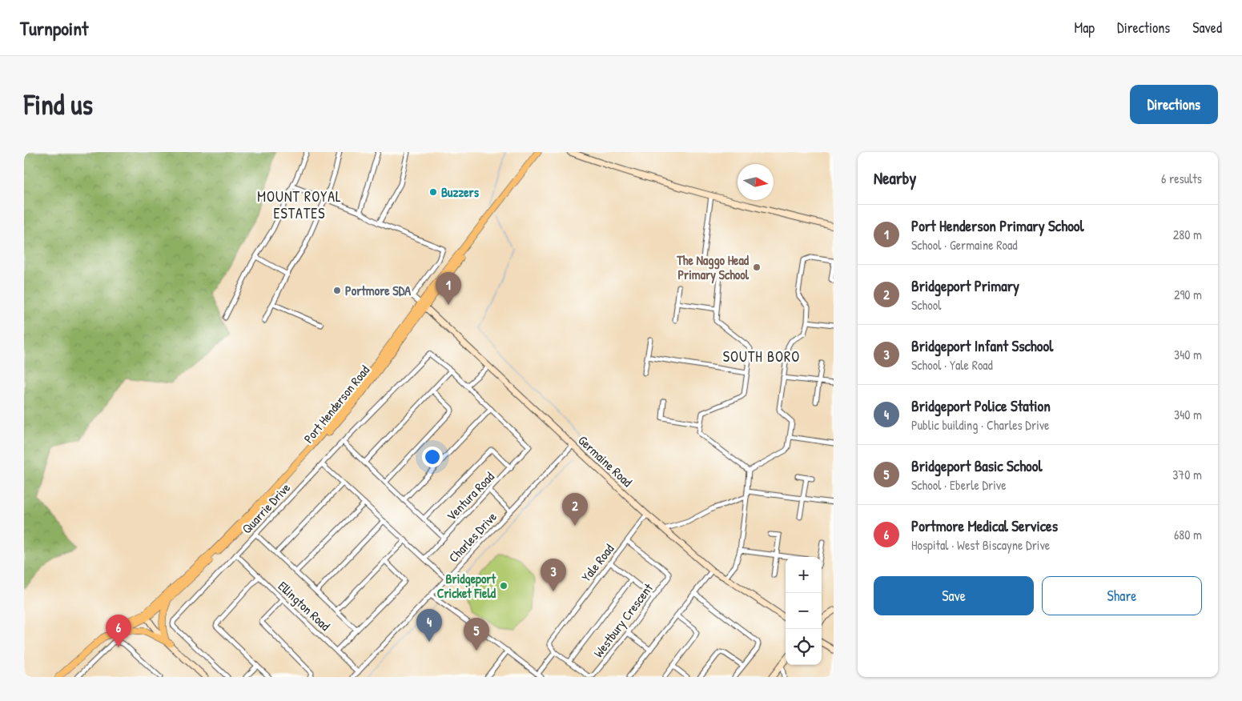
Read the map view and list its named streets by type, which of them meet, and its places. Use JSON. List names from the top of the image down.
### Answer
{
  "streets": {
    "main road": ["Port Henderson Road"],
    "street": [
      "Germaine Road",
      "Ventura Road",
      "Quarrie Drive",
      "Charles Drive",
      "Yale Road",
      "Ellington Road",
      "Westbury Crescent"
    ]
  },
  "crossings": [
    ["Port Henderson Road", "Germaine Road"],
    ["Germaine Road", "Charles Drive"],
    ["Germaine Road", "Yale Road"],
    ["Quarrie Drive", "Ellington Road"],
    ["Charles Drive", "Ellington Road"],
    ["Yale Road", "Westbury Crescent"]
  ],
  "districts": ["MOUNT ROYAL ESTATES", "SOUTH BORO"],
  "places": [
    "Buzzers",
    "The Naggo Head Primary School",
    "Portmore SDA",
    "Bridgeport Cricket Field"
  ],
  "north": "right",
  "page": {
    "header": "Turnpoint",
    "nav": ["Map", "Directions", "Saved"],
    "buttons": [
      "Directions",
      ["Save", "Share"]
    ],
    "title": "Find us",
    "heading": ["Nearby", "6 results"],
    "list": [
      {
        "mark": "1",
        "name": "Port Henderson Primary School",
        "note": "School · Germaine Road",
        "value": "280 m"
      },
      {
        "mark": "2",
        "name": "Bridgeport Primary",
        "note": "School",
        "value": "290 m"
      },
      {
        "mark": "3",
        "name": "Bridgeport Infant Sschool",
        "note": "School · Yale Road",
        "value": "340 m"
      },
      {
        "mark": "4",
        "name": "Bridgeport Police Station",
        "note": "Public building · Charles Drive",
        "value": "340 m"
      },
      {
        "mark": "5",
        "name": "Bridgeport Basic School",
        "note": "School · Eberle Drive",
        "value": "370 m"
      },
      {
        "mark": "6",
        "name": "Portmore Medical Services",
        "note": "Hospital · West Biscayne Drive",
        "value": "680 m"
      }
    ],
    "pins": [
      "1",
      "2",
      "3",
      "4",
      "6",
      "5"
    ],
    "map_buttons": ["+", "−"]
  }
}
